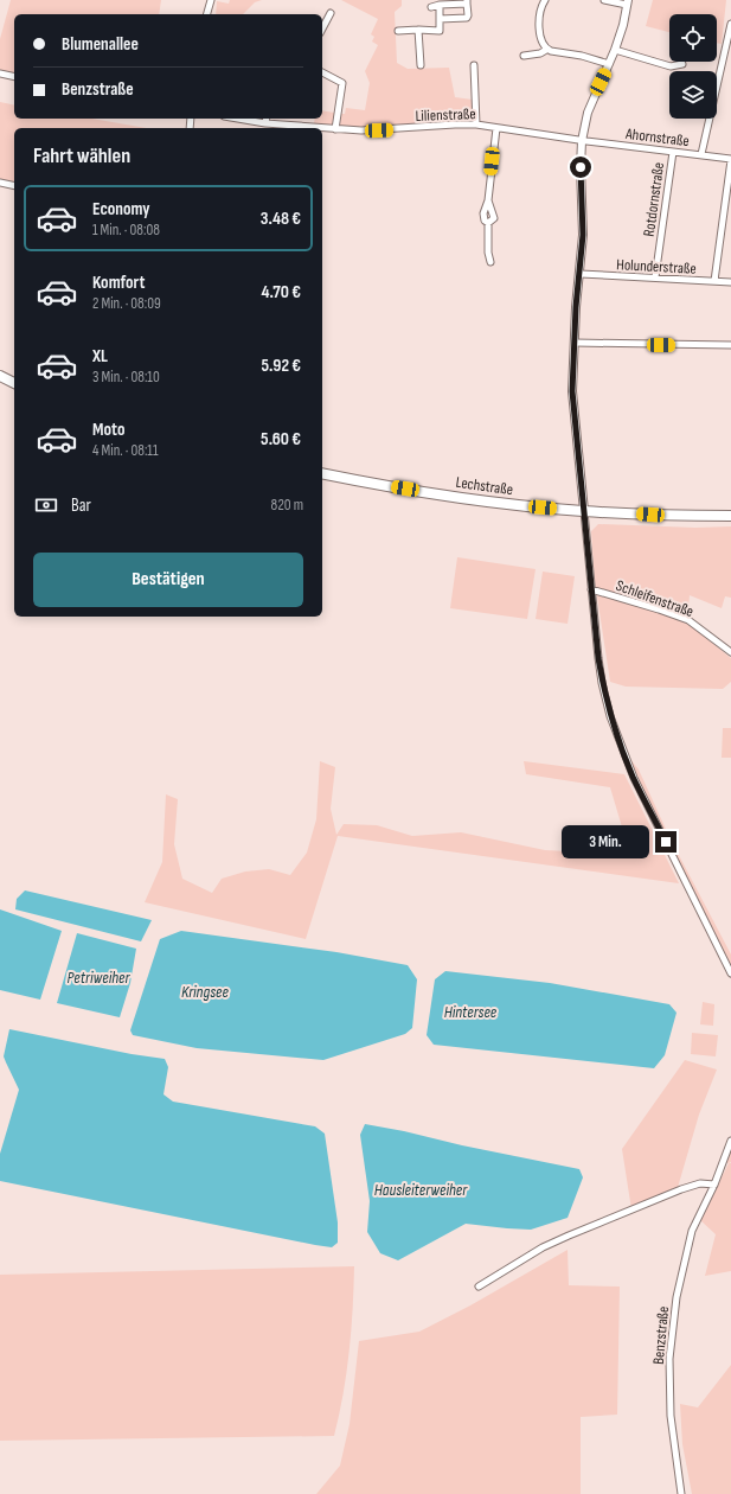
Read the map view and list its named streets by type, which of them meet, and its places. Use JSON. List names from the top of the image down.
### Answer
{
  "streets": {
    "main road": ["Lechstraße"],
    "street": [
      "Lilienstraße",
      "Ahornstraße",
      "Rotdornstraße",
      "Holunderstraße",
      "Schleifenstraße",
      "Benzstraße"
    ]
  },
  "crossings": [
    ["Lilienstraße", "Ahornstraße"],
    ["Ahornstraße", "Rotdornstraße"],
    ["Rotdornstraße", "Holunderstraße"]
  ],
  "water": [
    "Petriweiher",
    "Kringsee",
    "Hintersee",
    "Hausleiterweiher"
  ],
  "page": {
    "banner": ["Blumenallee", "Benzstraße"],
    "heading": "Fahrt wählen",
    "list": [
      {
        "name": "Economy",
        "note": "1 Min. · 08:08",
        "value": "3.48 €"
      },
      {
        "name": "Komfort",
        "note": "2 Min. · 08:09",
        "value": "4.70 €"
      },
      {
        "name": "XL",
        "note": "3 Min. · 08:10",
        "value": "5.92 €"
      },
      {
        "name": "Moto",
        "note": "4 Min. · 08:11",
        "value": "5.60 €"
      }
    ],
    "pay": ["Bar", "820 m"],
    "buttons": "Bestätigen",
    "bubble": "3 Min."
  }
}
